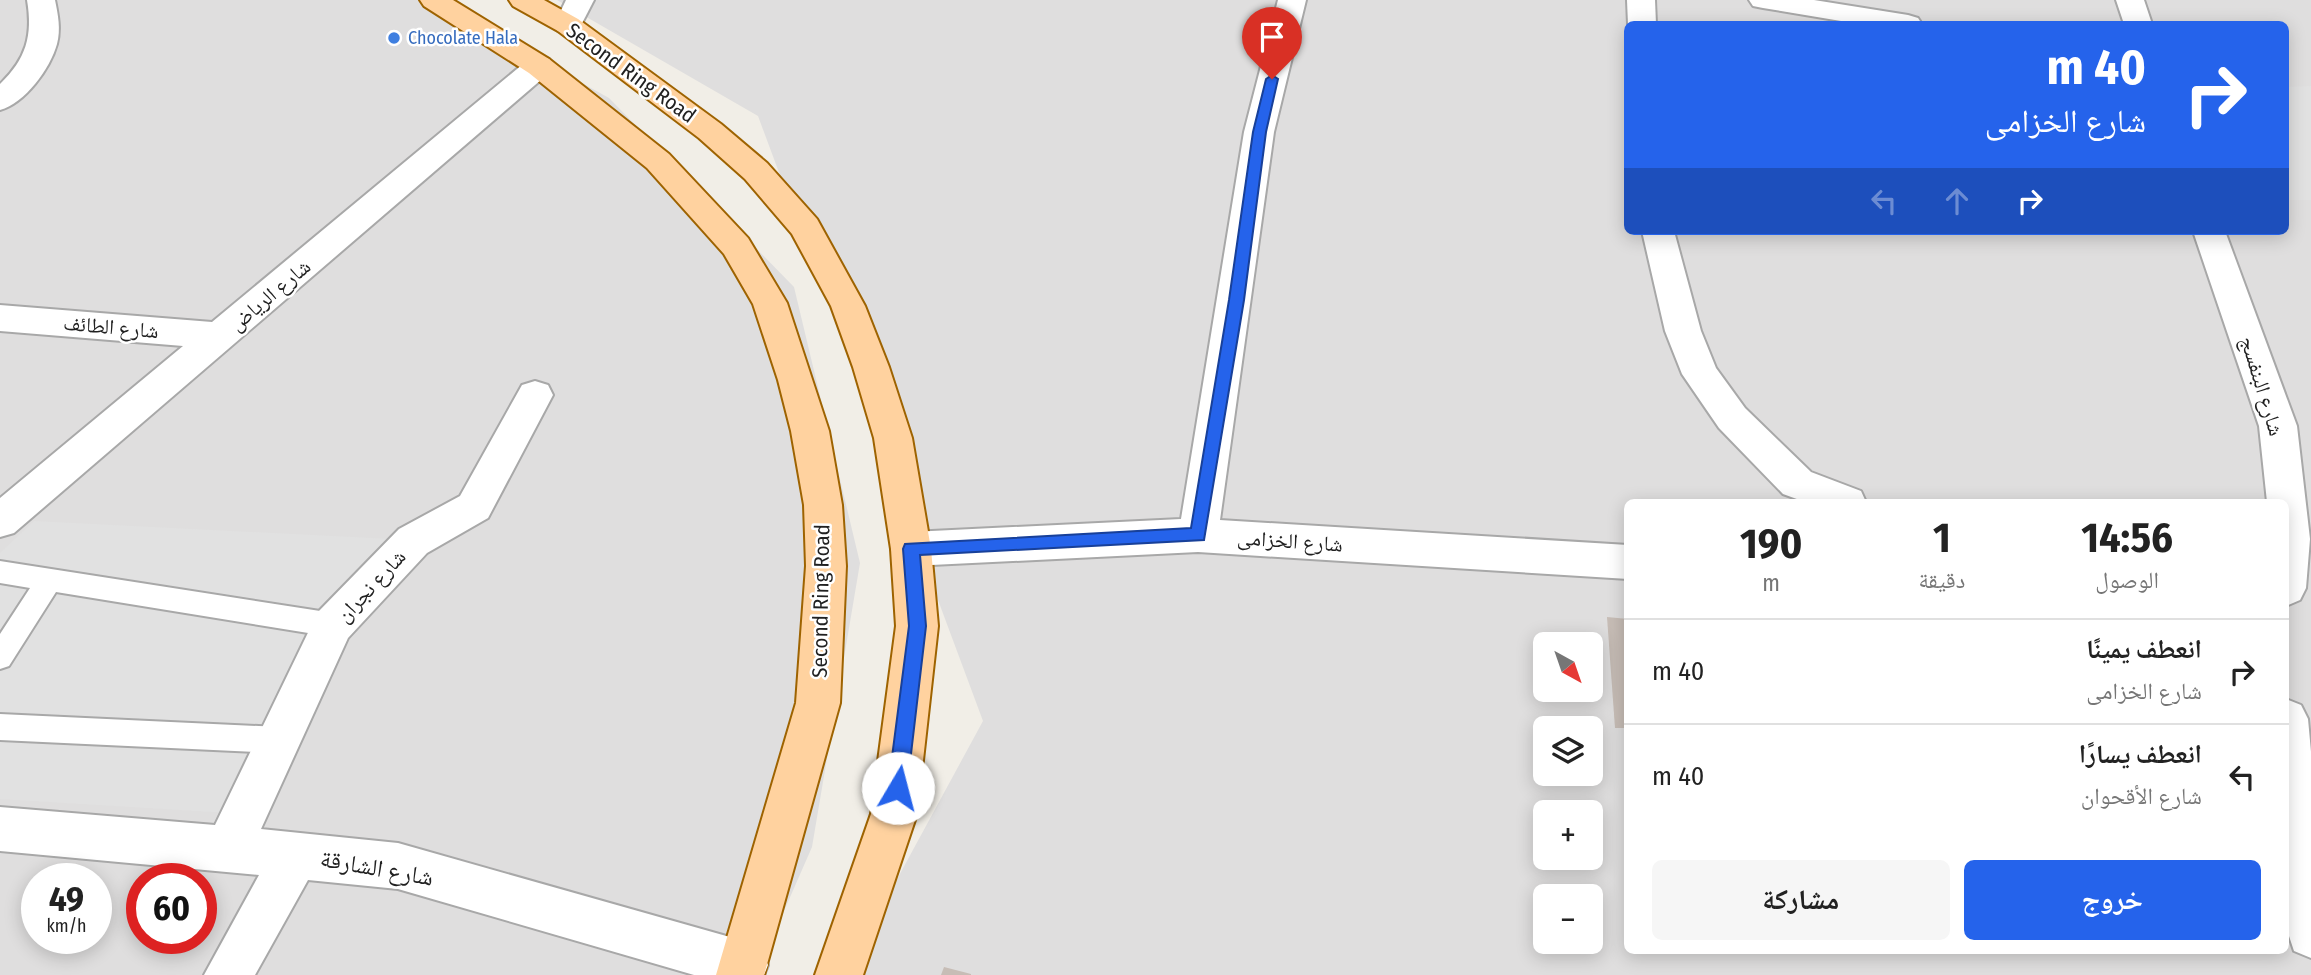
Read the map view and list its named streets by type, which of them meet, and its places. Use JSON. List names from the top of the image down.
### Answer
{
  "streets": {
    "main road": ["Second Ring Road"],
    "street": [
      "شارع الرياض",
      "شارع الطائف",
      "شارع البنفسج",
      "شارع الخزامى",
      "شارع نجران",
      "شارع الشارقة"
    ]
  },
  "crossings": [
    ["Second Ring Road", "شارع الرياض"],
    ["Second Ring Road", "شارع الخزامى"],
    ["Second Ring Road", "شارع الشارقة"],
    ["شارع الرياض", "شارع الطائف"],
    ["شارع نجران", "شارع الشارقة"]
  ],
  "places": ["Chocolate Hala"],
  "north": "bottom right",
  "page": {
    "turn": ["40 m", "شارع الخزامى"],
    "eta": [
      "14:56",
      "الوصول",
      "1",
      "دقيقة",
      "190",
      "m"
    ],
    "list": [
      {
        "name": "انعطف يمينًا",
        "note": "شارع الخزامى",
        "value": "40 m"
      },
      {
        "name": "انعطف يسارًا",
        "note": "شارع الأقحوان",
        "value": "40 m"
      }
    ],
    "map_buttons": ["+", "−"],
    "buttons": ["خروج", "مشاركة"],
    "speed": "49 km/h",
    "limit": "60"
  }
}
